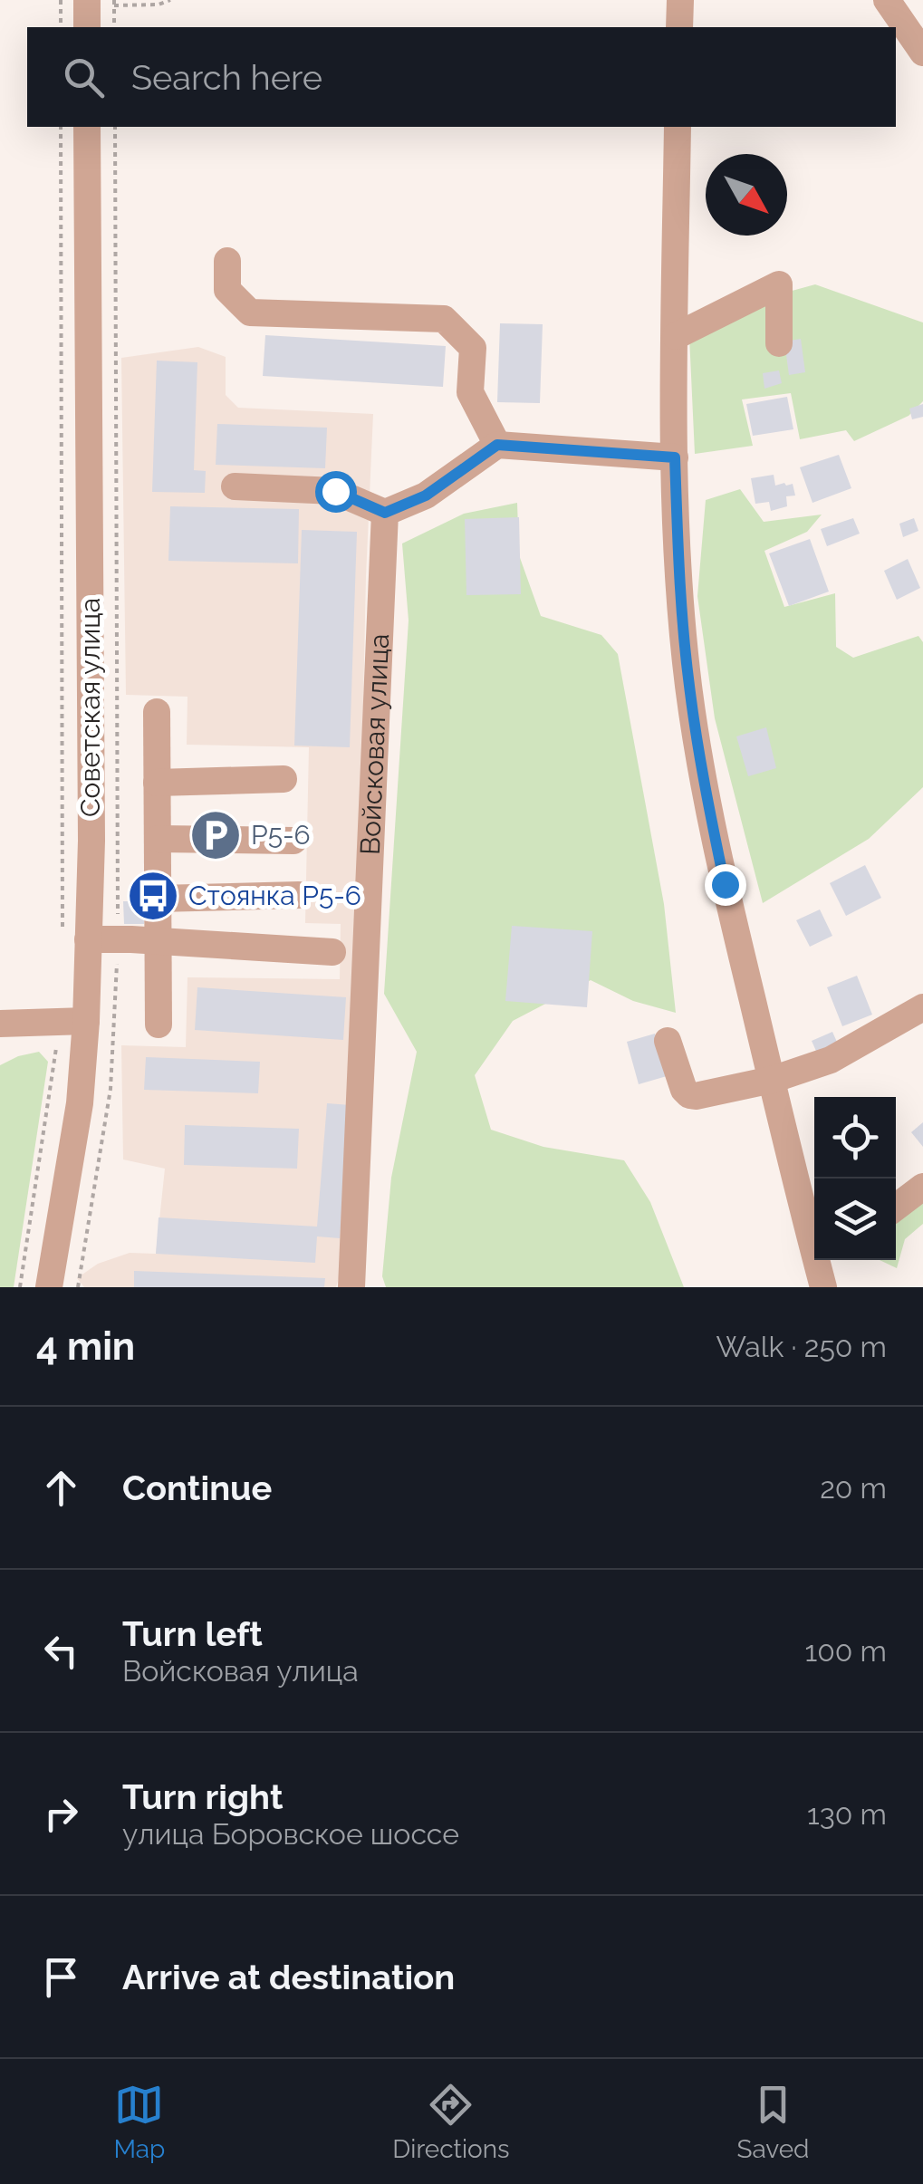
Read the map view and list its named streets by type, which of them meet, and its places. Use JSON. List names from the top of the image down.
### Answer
{
  "streets": {
    "street": ["Советская улица", "Войсковая улица"]
  },
  "places": {
    "parking": ["Р5-6"],
    "bus stop": ["Стоянка Р5-6"]
  },
  "north": "bottom right",
  "page": {
    "search": "Search here",
    "heading": ["4 min", "Walk · 250 m"],
    "list": [
      ["Continue", "20 m"],
      ["Turn left", "Войсковая улица", "100 m"],
      ["Turn right", "улица Боровское шоссе", "130 m"],
      "Arrive at destination"
    ],
    "nav": ["Map", "Directions", "Saved"]
  }
}
